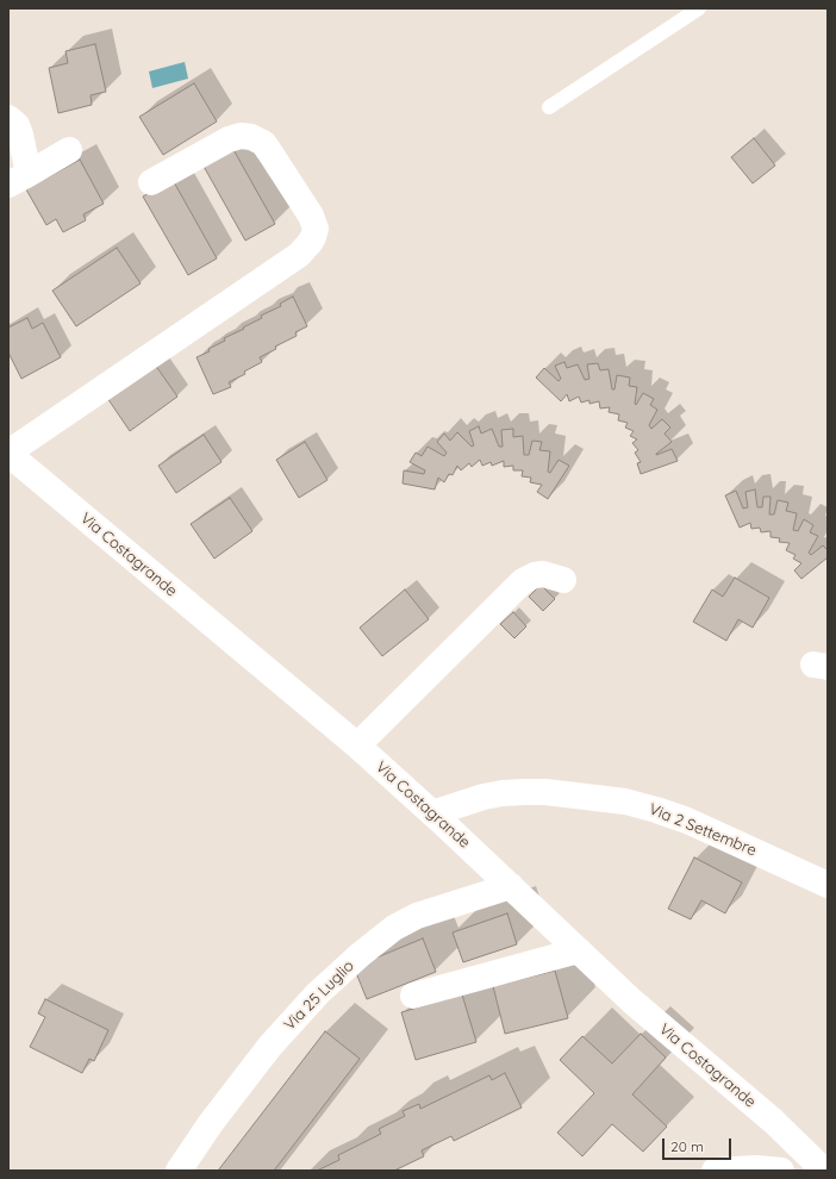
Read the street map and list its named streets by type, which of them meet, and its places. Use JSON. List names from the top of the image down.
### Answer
{
  "streets": {
    "street": ["Via Costagrande", "Via 2 Settembre", "Via 25 Luglio"]
  },
  "crossings": [
    ["Via Costagrande", "Via 2 Settembre"],
    ["Via Costagrande", "Via 25 Luglio"]
  ],
  "scale_bar": "20 m"
}
